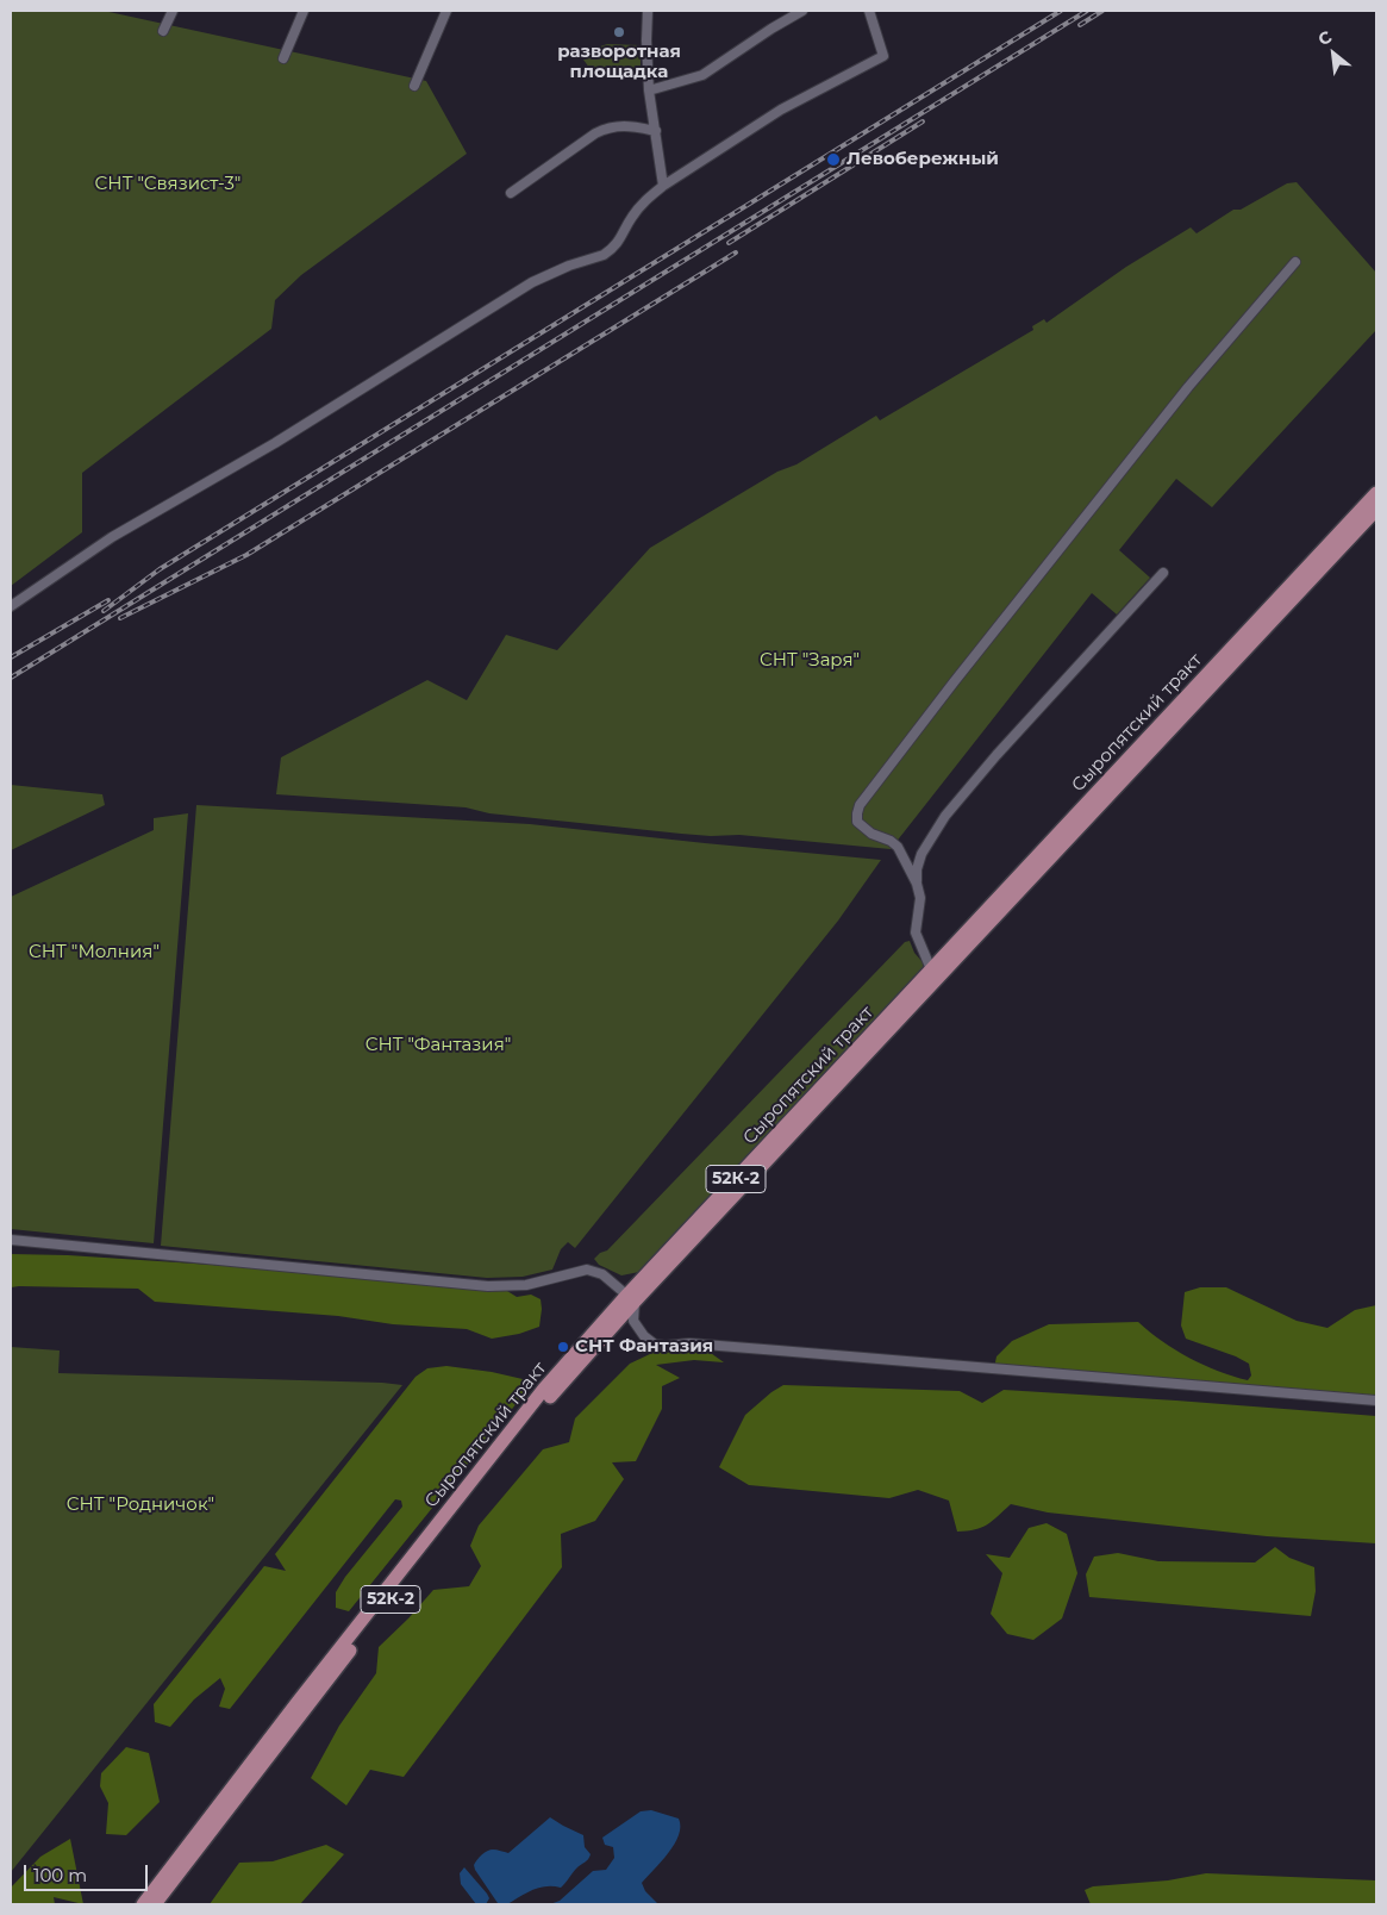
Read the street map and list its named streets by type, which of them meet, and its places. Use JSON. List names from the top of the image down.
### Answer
{
  "streets": {
    "main road": ["Сыропятский тракт", "52К-2"]
  },
  "parks": [
    "СНТ \"Связист-3\"",
    "СНТ \"Заря\"",
    "СНТ \"Молния\"",
    "СНТ \"Фантазия\"",
    "СНТ \"Родничок\""
  ],
  "places": ["разворотная площадка", "Левобережный", "СНТ Фантазия"],
  "scale_bar": "100 m",
  "north": "top left"
}
